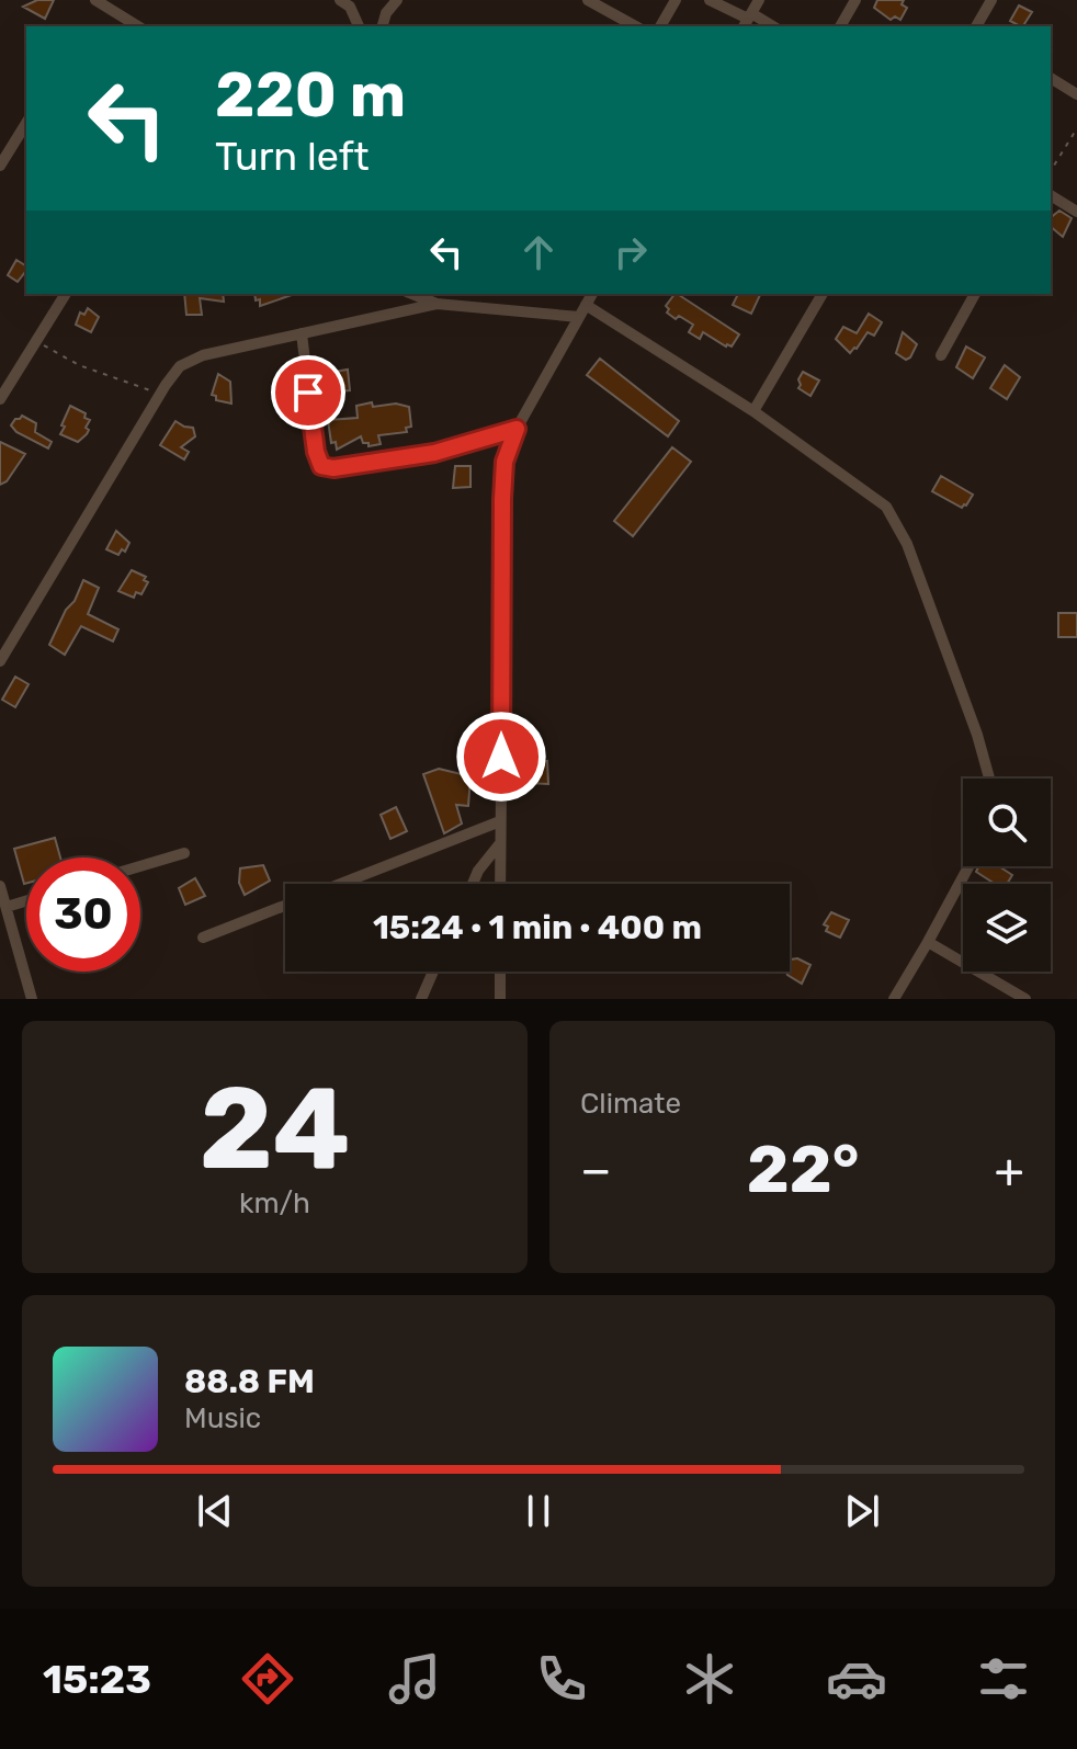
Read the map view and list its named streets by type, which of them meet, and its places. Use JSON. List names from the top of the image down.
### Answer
{
  "page": {
    "turn": ["220 m", "Turn left"],
    "limit": "30",
    "trip": "15:24 · 1 min · 400 m",
    "tile": [
      ["24", "km/h"],
      "Climate"
    ],
    "heat": ["−", "22°", "+"],
    "song": ["88.8 FM", "Music"],
    "tabs": "15:23"
  }
}
